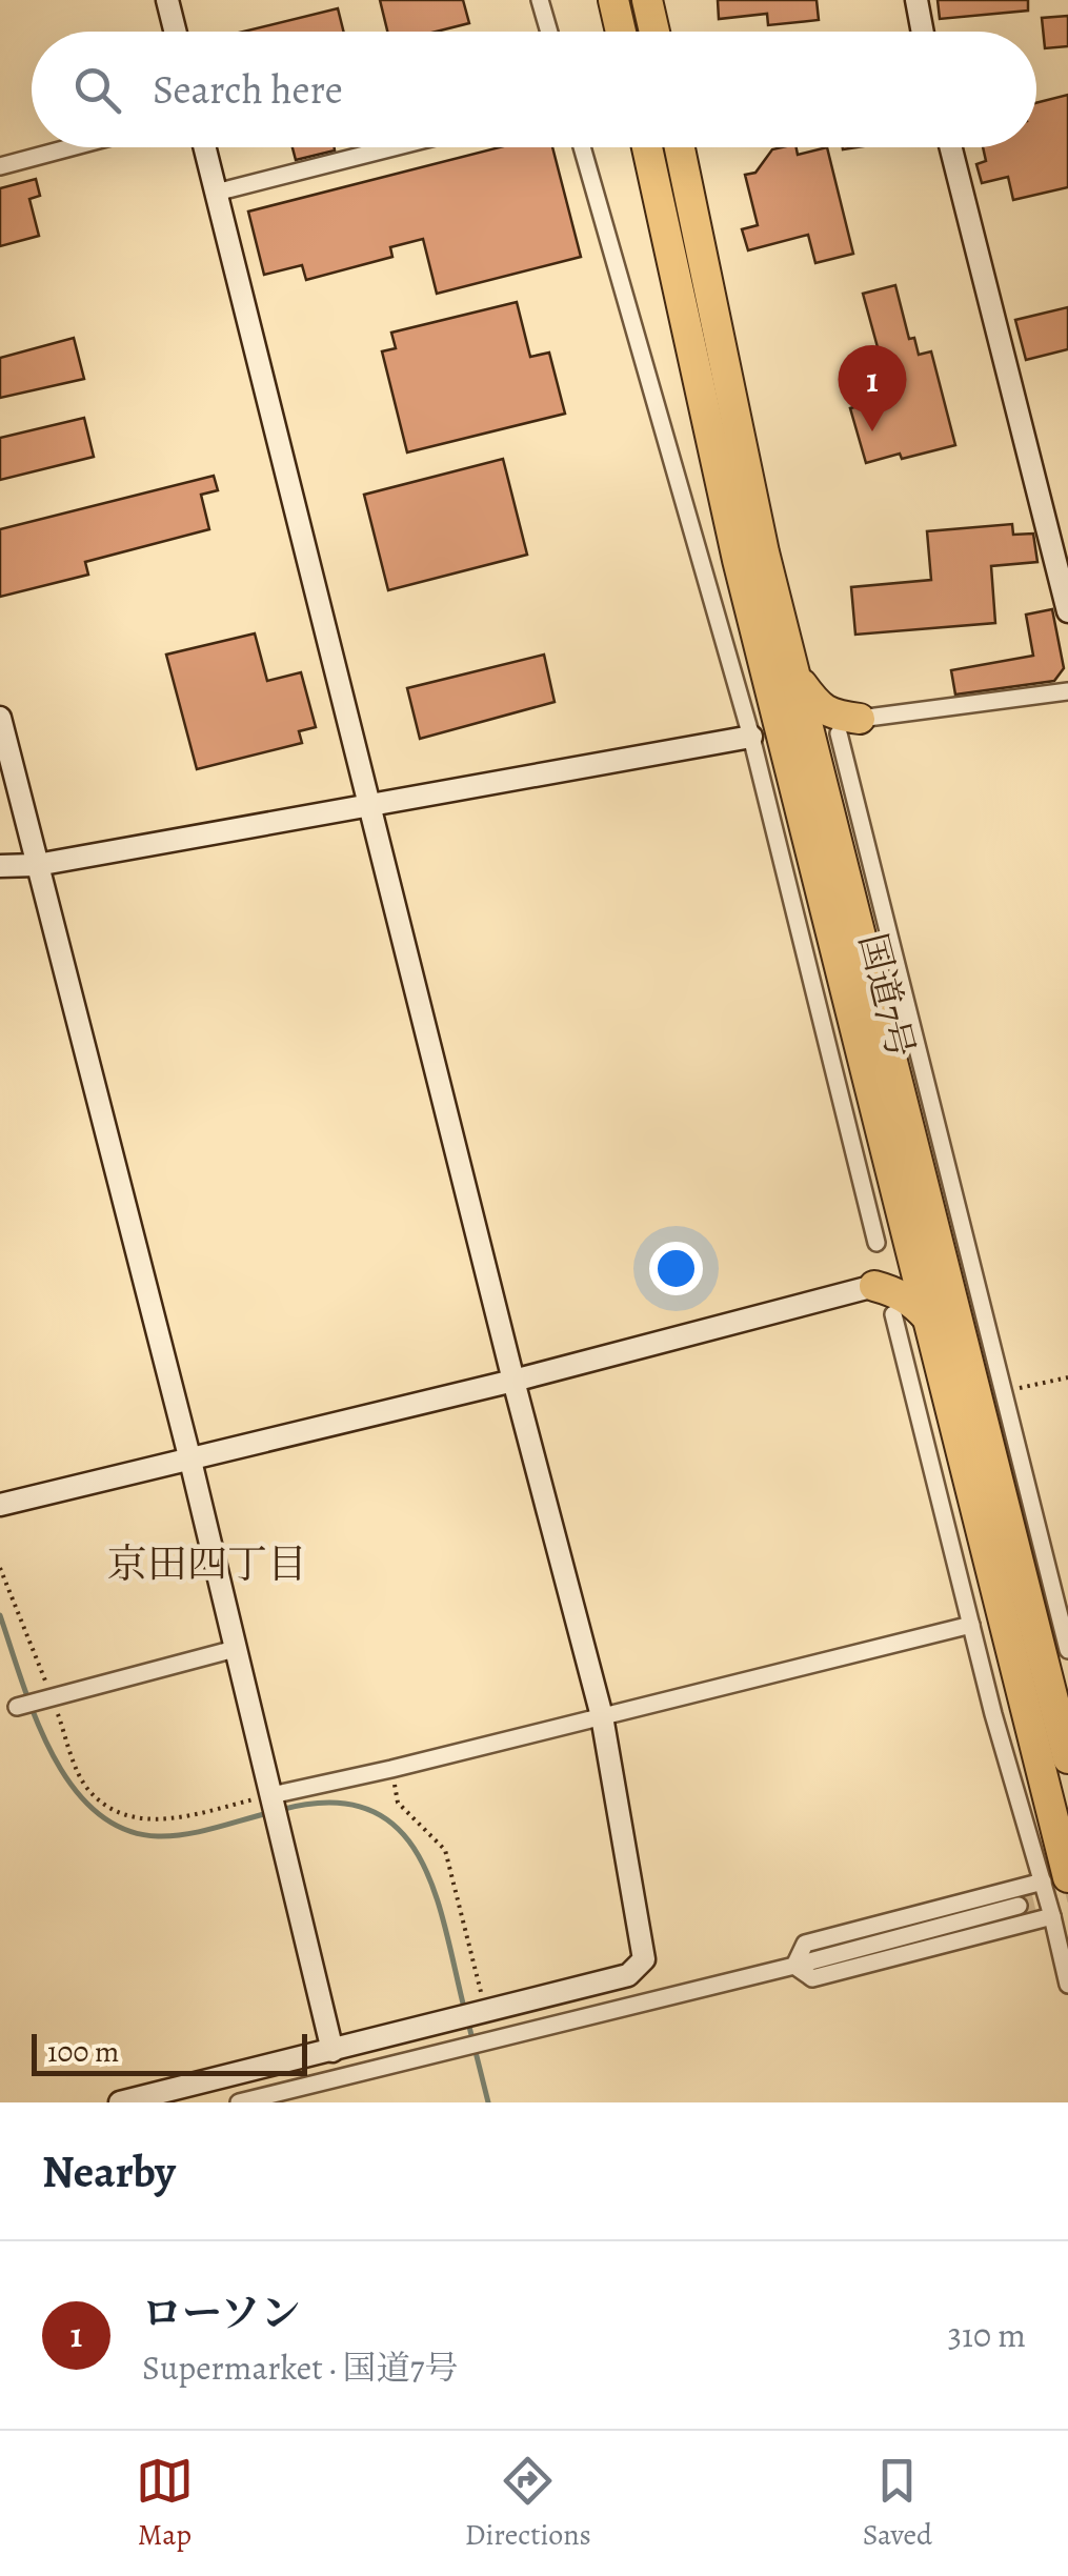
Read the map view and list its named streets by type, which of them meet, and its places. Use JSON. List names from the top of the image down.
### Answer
{
  "streets": {
    "highway": ["国道7号"]
  },
  "districts": ["京田四丁目"],
  "scale_bar": "100 m",
  "page": {
    "search": "Search here",
    "pins": "1",
    "scale": "100 m",
    "heading": "Nearby",
    "list": [
      {
        "mark": "1",
        "name": "ローソン",
        "note": "Supermarket · 国道7号",
        "value": "310 m"
      }
    ],
    "nav": ["Map", "Directions", "Saved"]
  }
}
